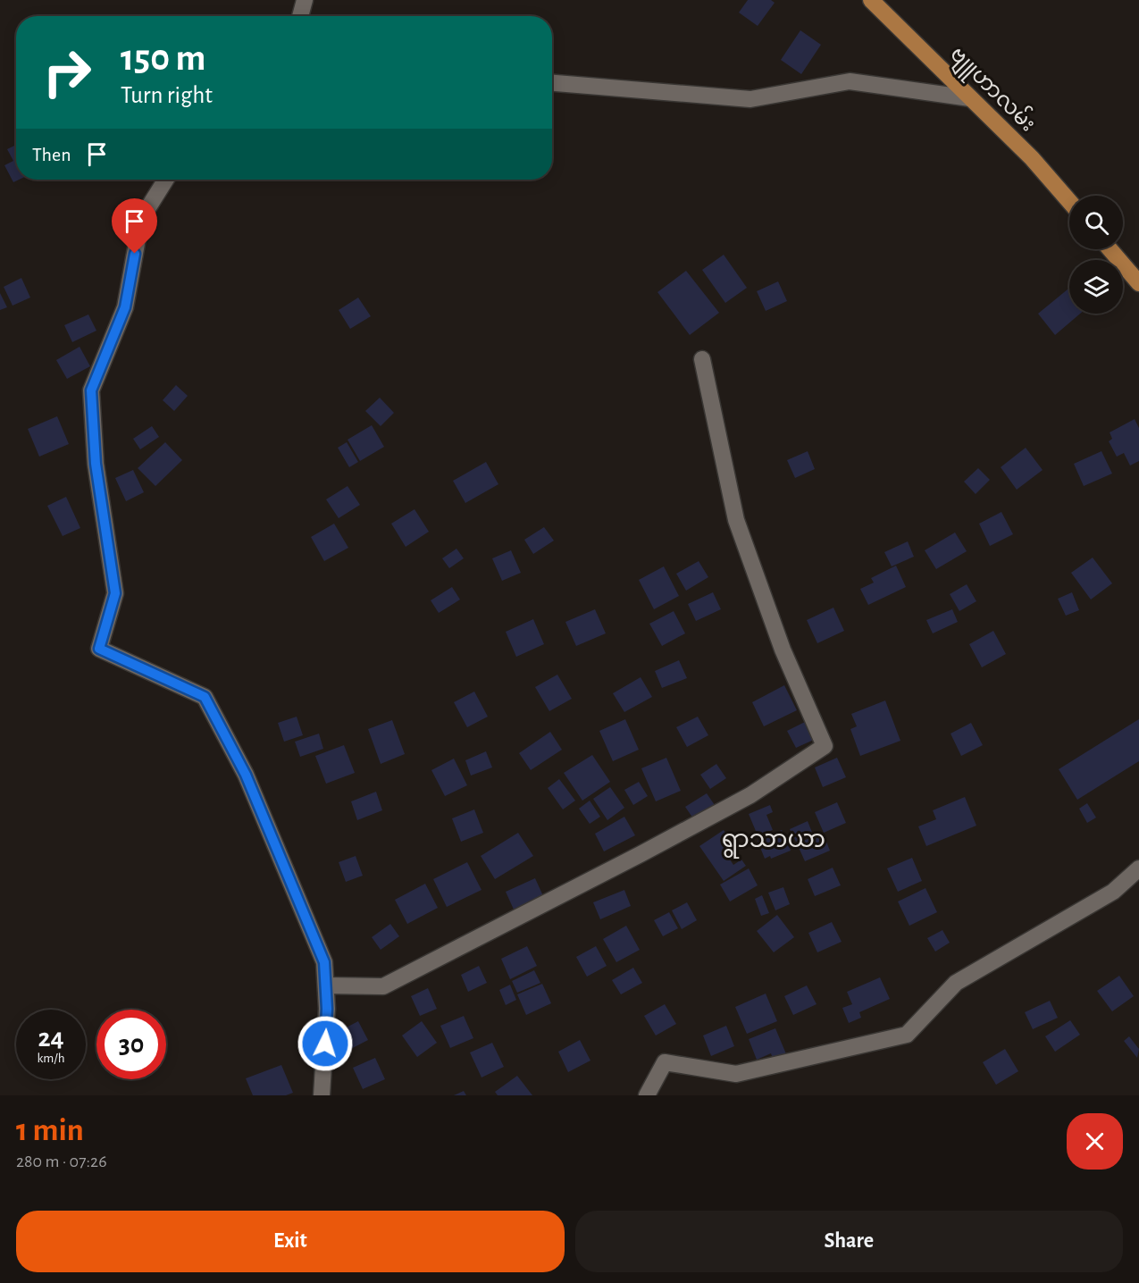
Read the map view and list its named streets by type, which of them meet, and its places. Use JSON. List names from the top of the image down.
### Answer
{
  "streets": {
    "main road": ["ဗျူဟာလမ်း"]
  },
  "districts": ["ရွာသာယာ"],
  "page": {
    "turn": ["150 m", "Turn right"],
    "then": "Then",
    "speed": "24 km/h",
    "limit": "30",
    "heading": ["1 min", "280 m · 07:26"],
    "buttons": ["Exit", "Share"]
  }
}
